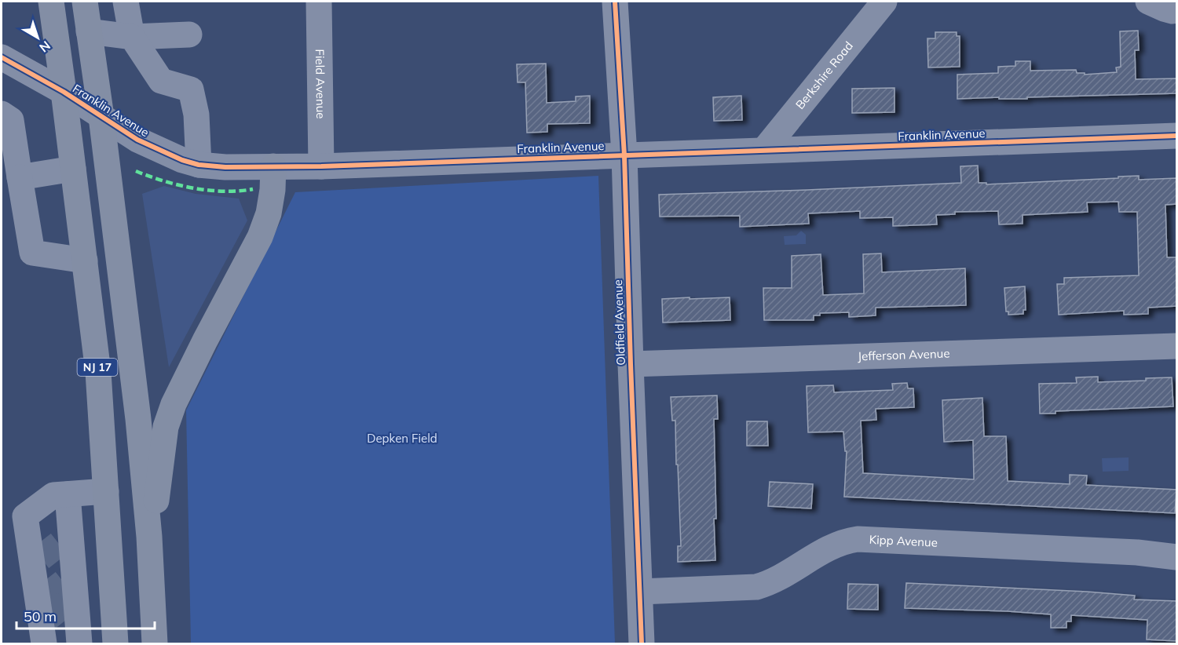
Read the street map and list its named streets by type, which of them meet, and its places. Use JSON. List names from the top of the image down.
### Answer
{
  "streets": {
    "highway": ["NJ 17"],
    "street": [
      "Berkshire Road",
      "Field Avenue",
      "Franklin Avenue",
      "Oldfield Avenue",
      "Jefferson Avenue",
      "Kipp Avenue"
    ]
  },
  "crossings": [
    ["Berkshire Road", "Franklin Avenue"],
    ["Field Avenue", "Franklin Avenue"],
    ["Franklin Avenue", "Oldfield Avenue"],
    ["Franklin Avenue", "NJ 17"],
    ["Oldfield Avenue", "Jefferson Avenue"],
    ["Oldfield Avenue", "Kipp Avenue"]
  ],
  "parks": ["Depken Field"],
  "scale_bar": "50 m",
  "north": "bottom right"
}
